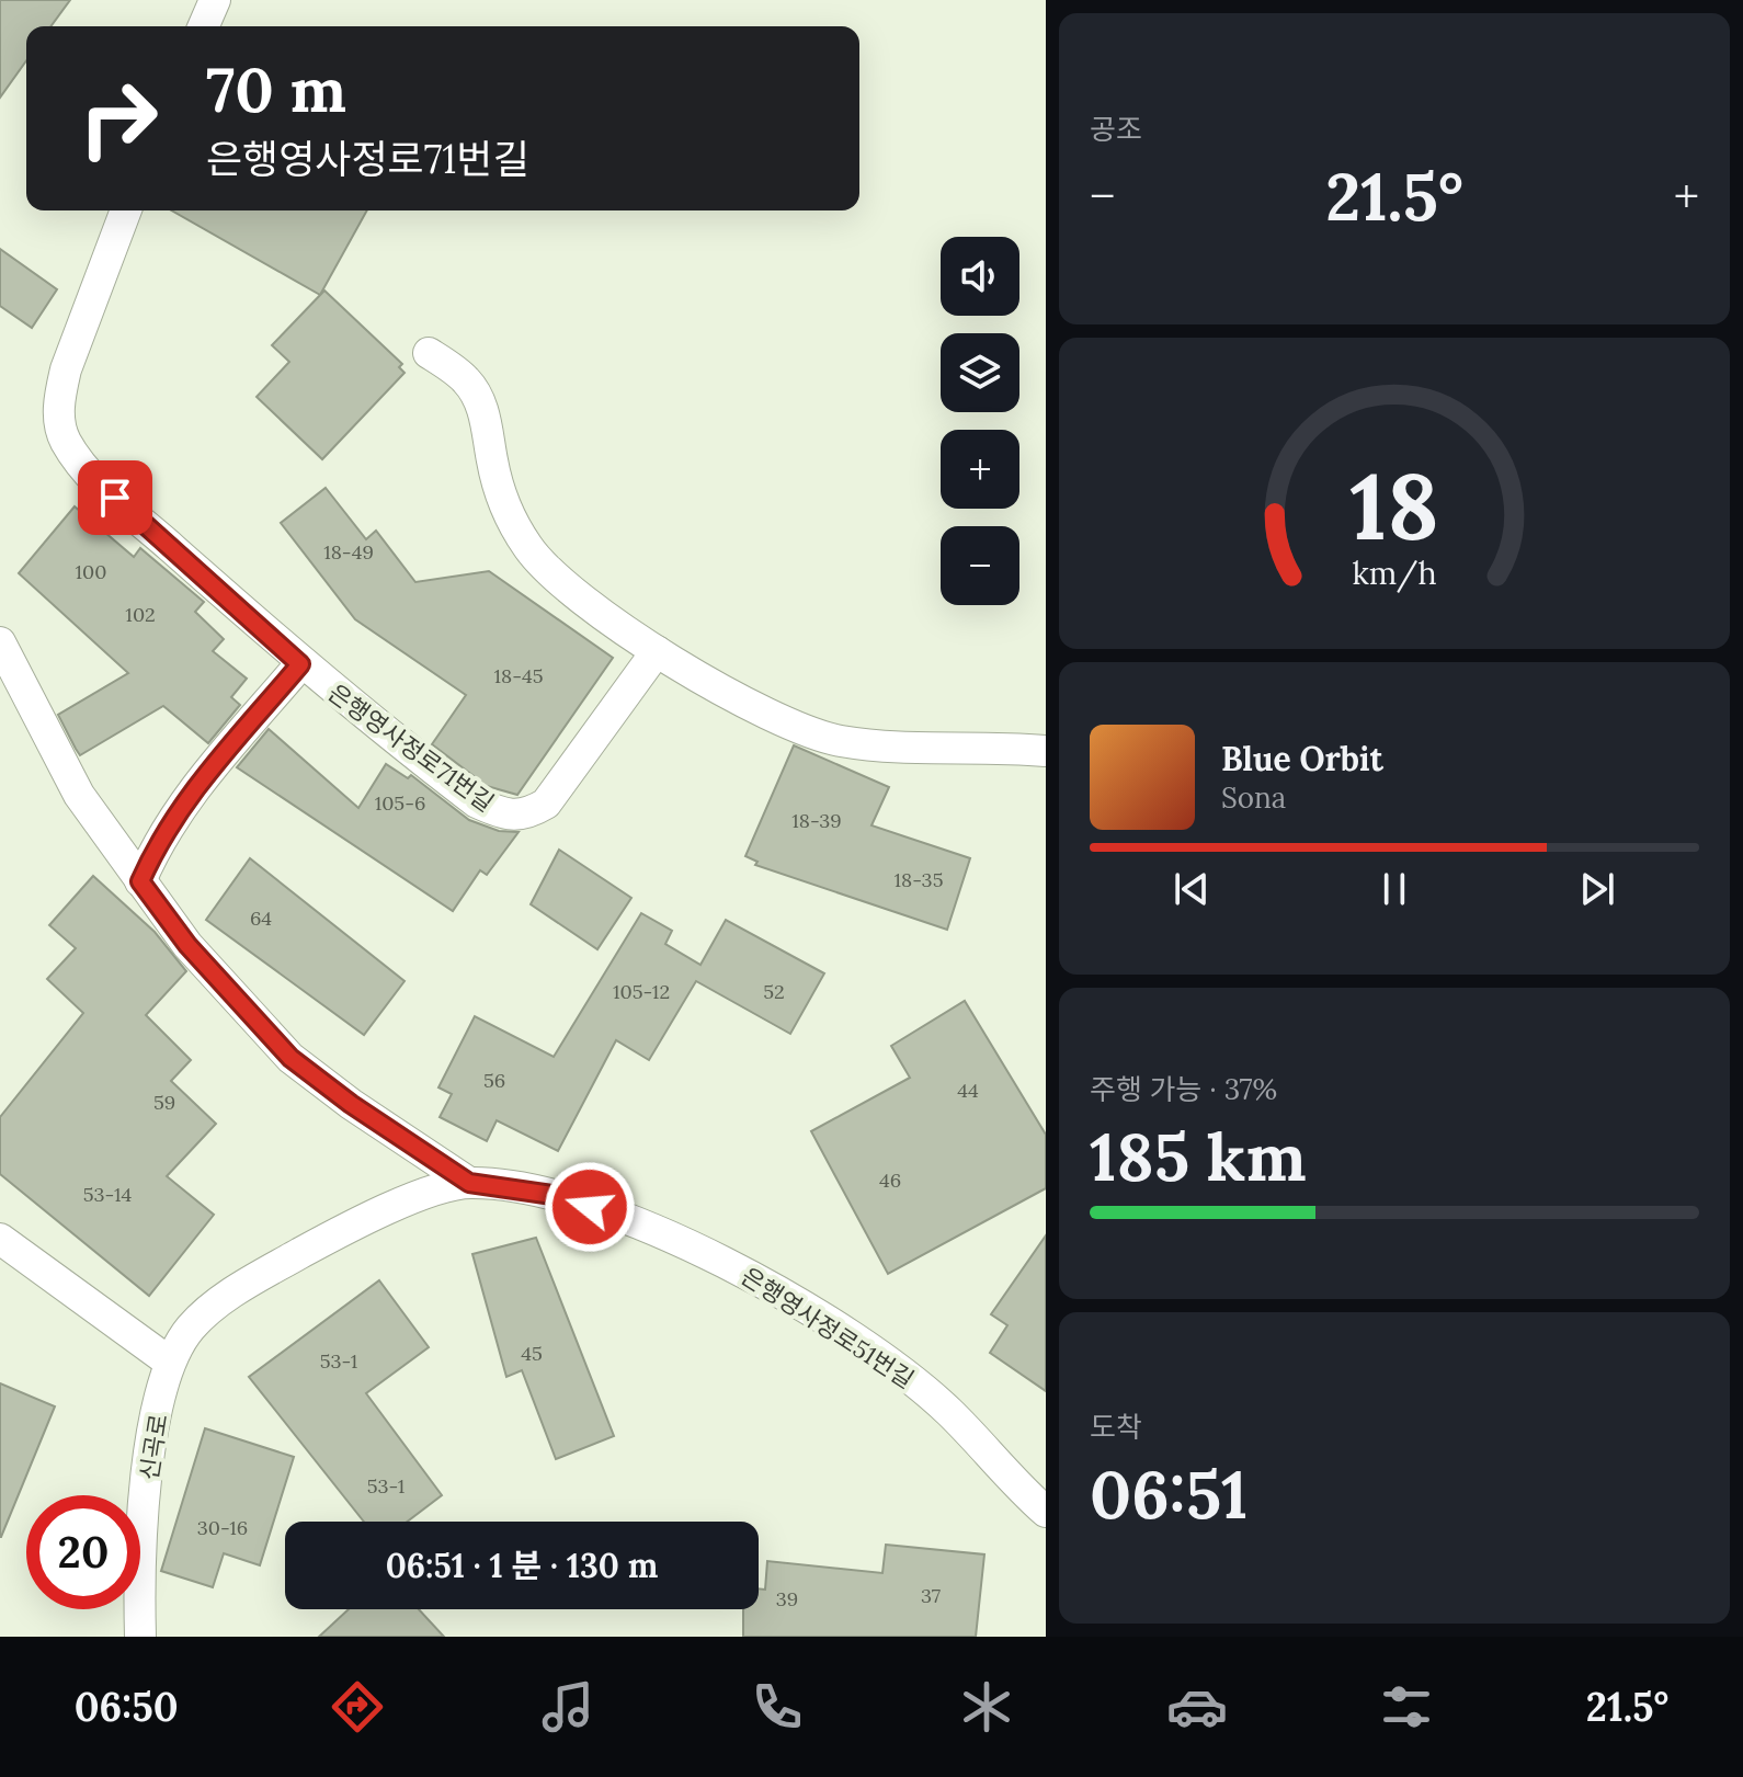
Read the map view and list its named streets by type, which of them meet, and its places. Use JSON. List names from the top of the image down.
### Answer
{
  "streets": {
    "lane": ["은행영사정로71번길", "은행영사정로51번길", "신곡로"]
  },
  "crossings": [
    ["은행영사정로51번길", "신곡로"]
  ],
  "house_numbers": [
    "18-49",
    "100",
    "102",
    "18-45",
    "105-6",
    "18-39",
    "18-35",
    "64",
    "105-12",
    "52",
    "56",
    "44",
    "59",
    "46",
    "53-14",
    "45",
    "53-1",
    "53-1",
    "30-16",
    "37",
    "39"
  ],
  "page": {
    "tile": [
      "공조",
      ["주행 가능 · 37%", "185 km"],
      ["도착", "06:51"]
    ],
    "turn": ["70 m", "은행영사정로71번길"],
    "heat": ["−", "21.5°", "+"],
    "map_buttons": ["+", "−"],
    "song": ["Blue Orbit", "Sona"],
    "limit": "20",
    "trip": "06:51 · 1 분 · 130 m",
    "tabs": ["06:50", "21.5°"],
    "gauge": ["18", "km/h"]
  }
}
